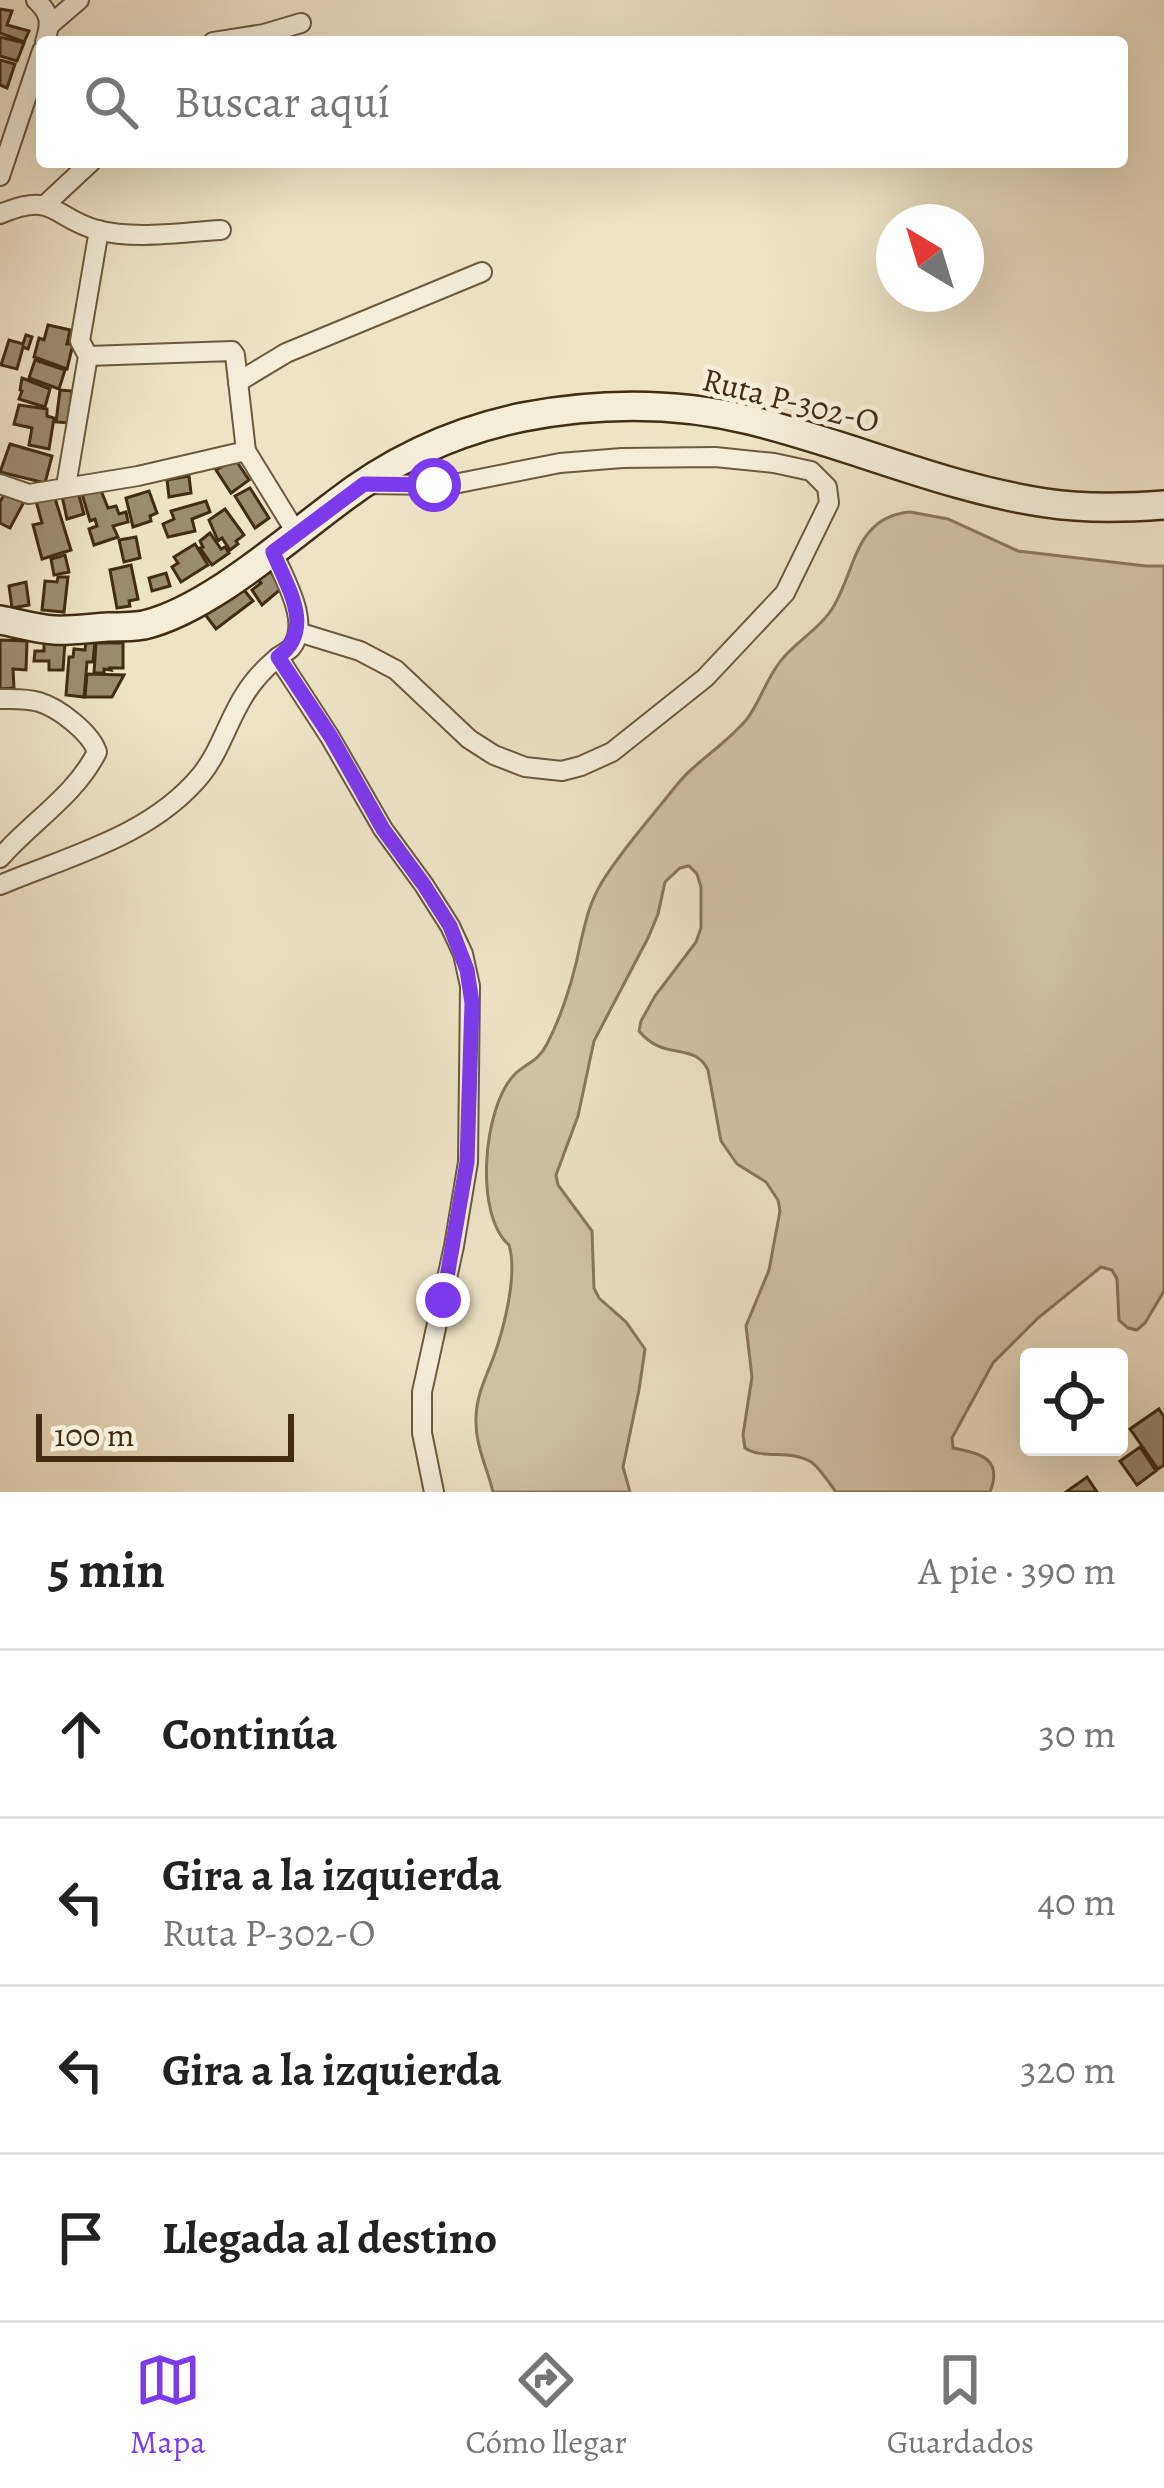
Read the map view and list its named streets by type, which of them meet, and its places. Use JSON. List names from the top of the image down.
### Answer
{
  "streets": {
    "street": ["Ruta P-302-O"]
  },
  "scale_bar": "100 m",
  "north": "top left",
  "page": {
    "search": "Buscar aquí",
    "scale": "100 m",
    "heading": ["5 min", "A pie · 390 m"],
    "list": [
      ["Continúa", "30 m"],
      ["Gira a la izquierda", "Ruta P-302-O", "40 m"],
      ["Gira a la izquierda", "320 m"],
      "Llegada al destino"
    ],
    "nav": ["Mapa", "Cómo llegar", "Guardados"]
  }
}
